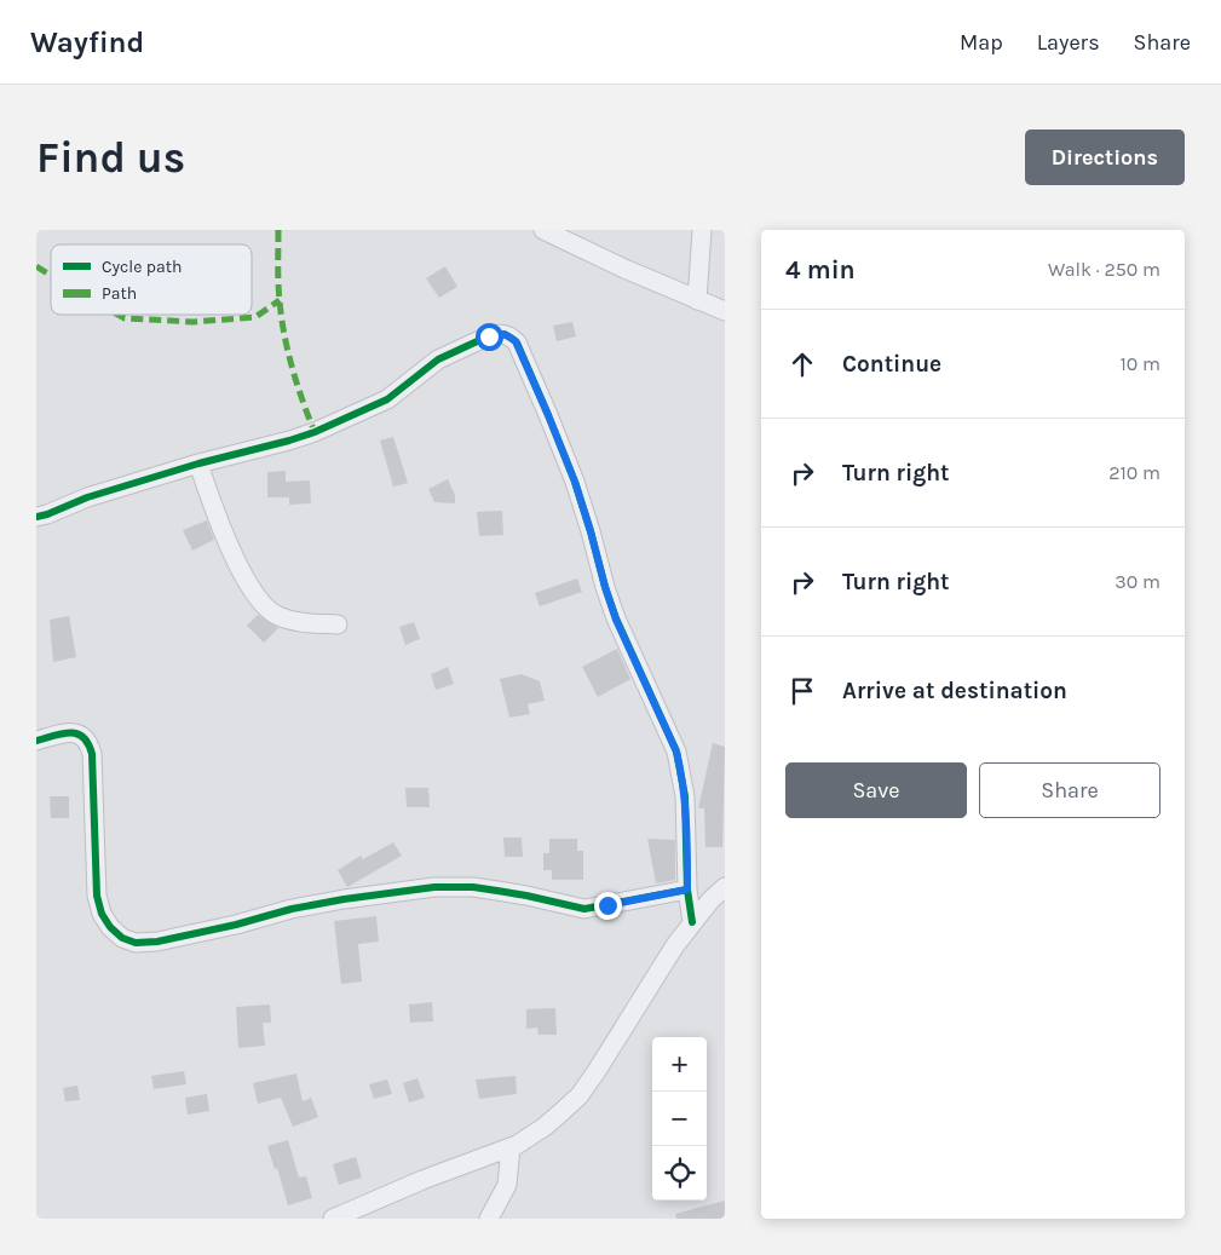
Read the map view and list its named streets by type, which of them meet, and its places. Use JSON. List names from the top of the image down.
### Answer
{
  "legend": ["Cycle path", "Path"],
  "page": {
    "header": "Wayfind",
    "nav": ["Map", "Layers", "Share"],
    "buttons": [
      "Directions",
      ["Save", "Share"]
    ],
    "title": "Find us",
    "heading": ["4 min", "Walk · 250 m"],
    "list": [
      ["Continue", "10 m"],
      ["Turn right", "210 m"],
      ["Turn right", "30 m"],
      "Arrive at destination"
    ],
    "map_buttons": ["+", "−"]
  }
}
